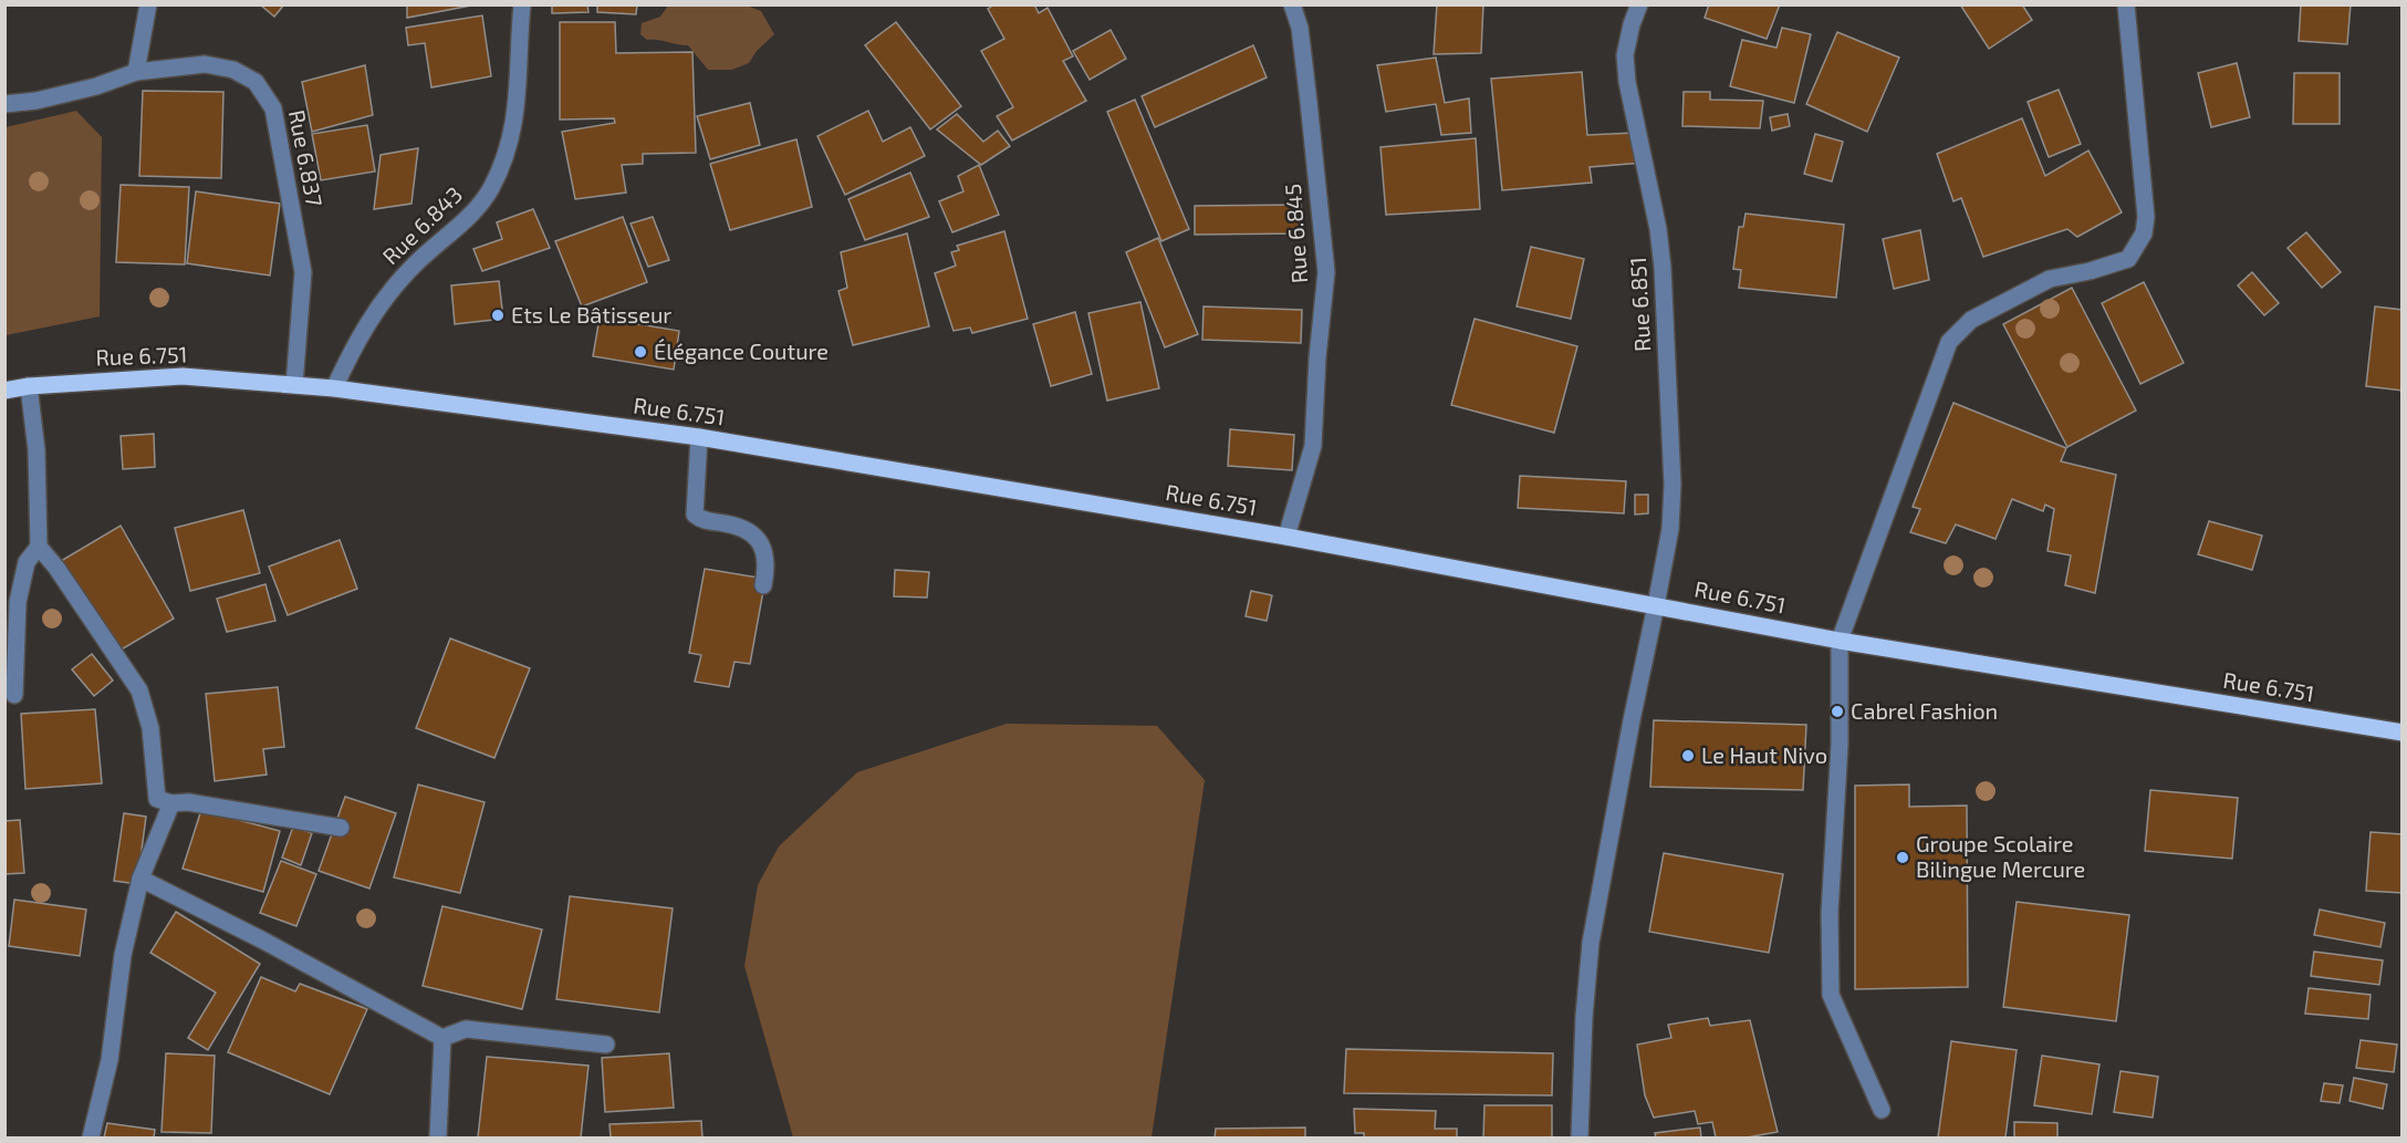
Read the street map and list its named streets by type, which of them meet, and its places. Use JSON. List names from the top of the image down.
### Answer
{
  "streets": {
    "main road": ["Rue 6.751"],
    "street": [
      "Rue 6.837",
      "Rue 6.843",
      "Rue 6.845",
      "Rue 6.851"
    ]
  },
  "crossings": [
    ["Rue 6.837", "Rue 6.751"],
    ["Rue 6.843", "Rue 6.751"],
    ["Rue 6.845", "Rue 6.751"],
    ["Rue 6.851", "Rue 6.751"]
  ],
  "places": [
    "Ets Le Bâtisseur",
    "Élégance Couture",
    "Cabrel Fashion",
    "Le Haut Nivo",
    "Groupe Scolaire Bilingue Mercure"
  ]
}
